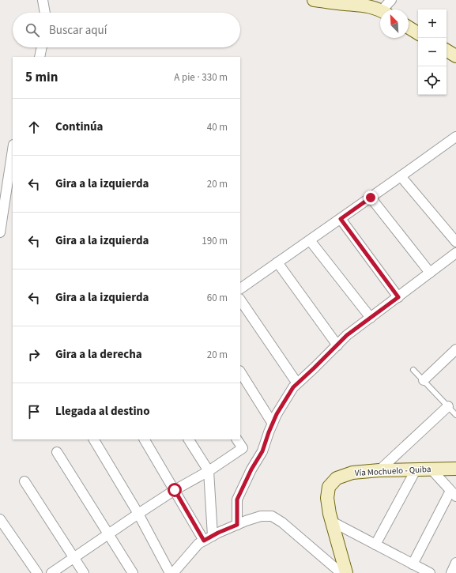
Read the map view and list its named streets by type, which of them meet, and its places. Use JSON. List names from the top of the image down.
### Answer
{
  "streets": {
    "street": ["Vía Mochuelo - Quiba"]
  },
  "north": "top left",
  "page": {
    "map_buttons": ["+", "−"],
    "search": "Buscar aquí",
    "heading": ["5 min", "A pie · 330 m"],
    "list": [
      ["Continúa", "40 m"],
      ["Gira a la izquierda", "20 m"],
      ["Gira a la izquierda", "190 m"],
      ["Gira a la izquierda", "60 m"],
      ["Gira a la derecha", "20 m"],
      "Llegada al destino"
    ]
  }
}
